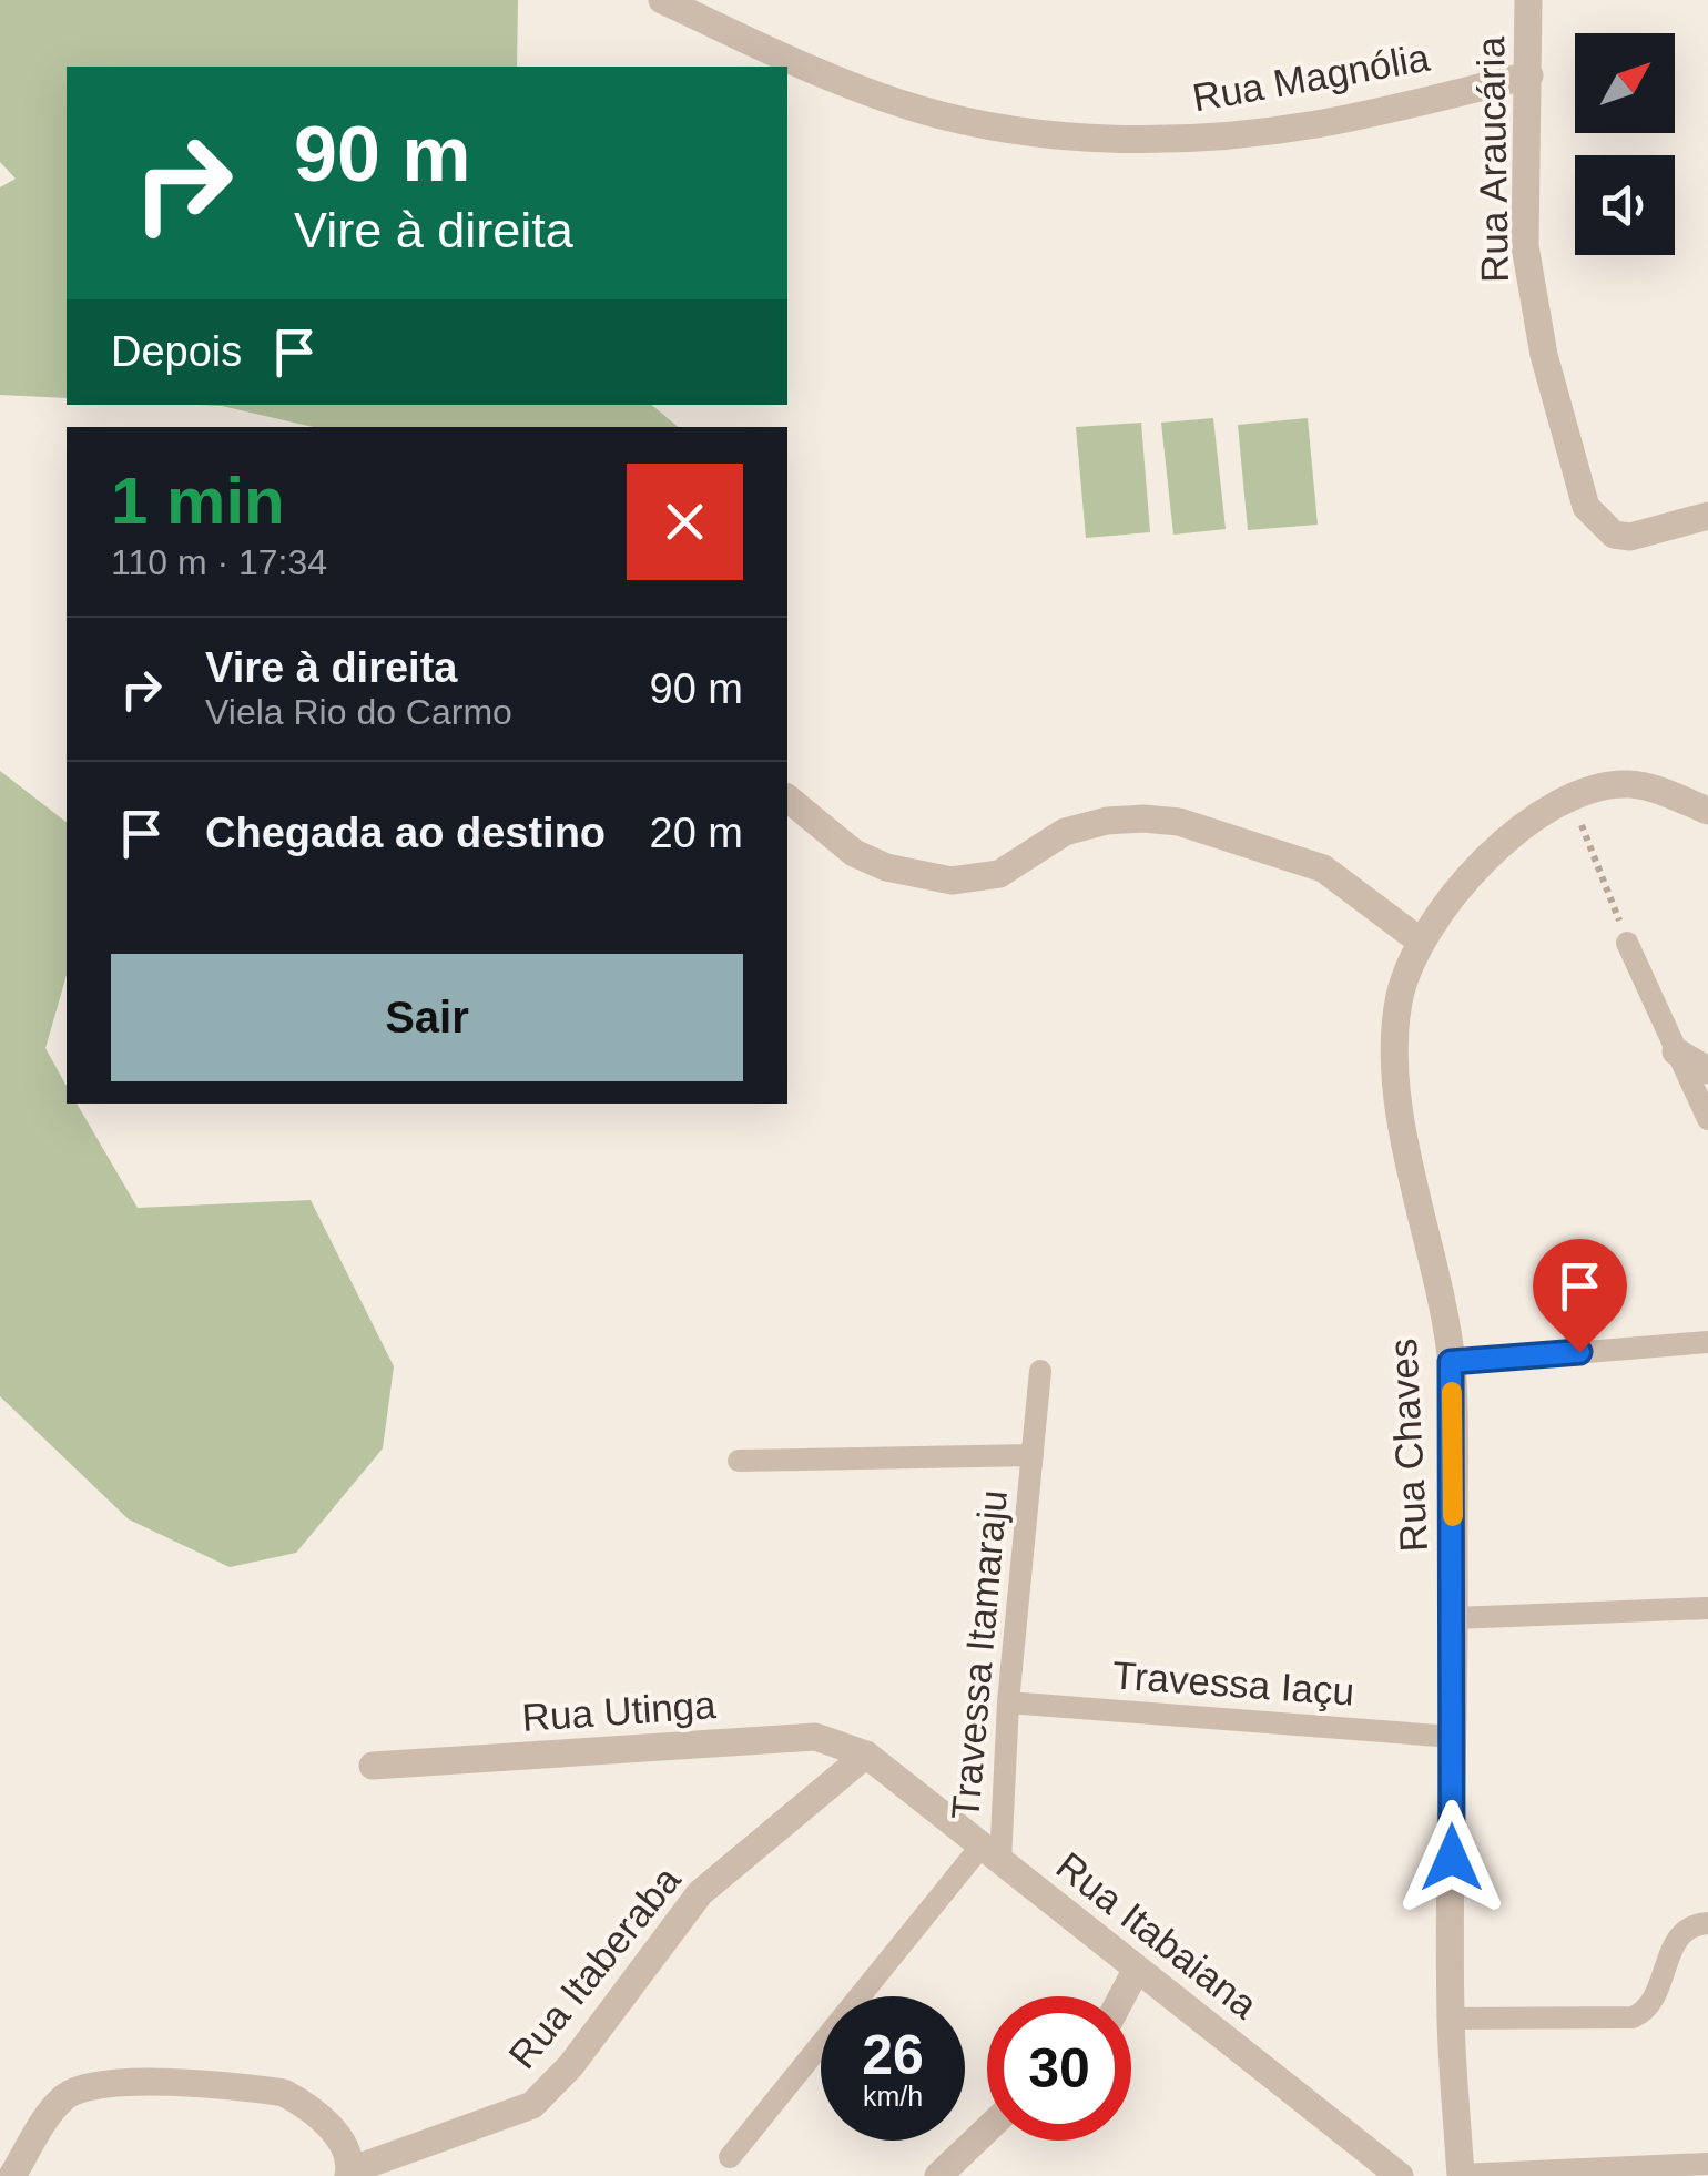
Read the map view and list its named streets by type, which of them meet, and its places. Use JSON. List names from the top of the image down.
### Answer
{
  "streets": {
    "street": [
      "Rua Magnólia",
      "Rua Araucária",
      "Rua Chaves",
      "Rua Utinga",
      "Rua Itabaiana",
      "Rua Itaberaba"
    ],
    "lane": ["Travessa Itamaraju", "Travessa Iaçu"]
  },
  "crossings": [
    ["Rua Magnólia", "Rua Araucária"],
    ["Rua Chaves", "Travessa Iaçu"],
    ["Travessa Itamaraju", "Travessa Iaçu"],
    ["Travessa Itamaraju", "Rua Itabaiana"],
    ["Rua Utinga", "Rua Itabaiana"],
    ["Rua Utinga", "Rua Itaberaba"],
    ["Rua Itabaiana", "Rua Itaberaba"]
  ],
  "north": "top right",
  "page": {
    "turn": ["90 m", "Vire à direita"],
    "then": "Depois",
    "heading": ["1 min", "110 m · 17:34"],
    "list": [
      {
        "name": "Vire à direita",
        "note": "Viela Rio do Carmo",
        "value": "90 m"
      },
      {
        "name": "Chegada ao destino",
        "value": "20 m"
      }
    ],
    "buttons": "Sair",
    "speed": "26 km/h",
    "limit": "30"
  }
}
